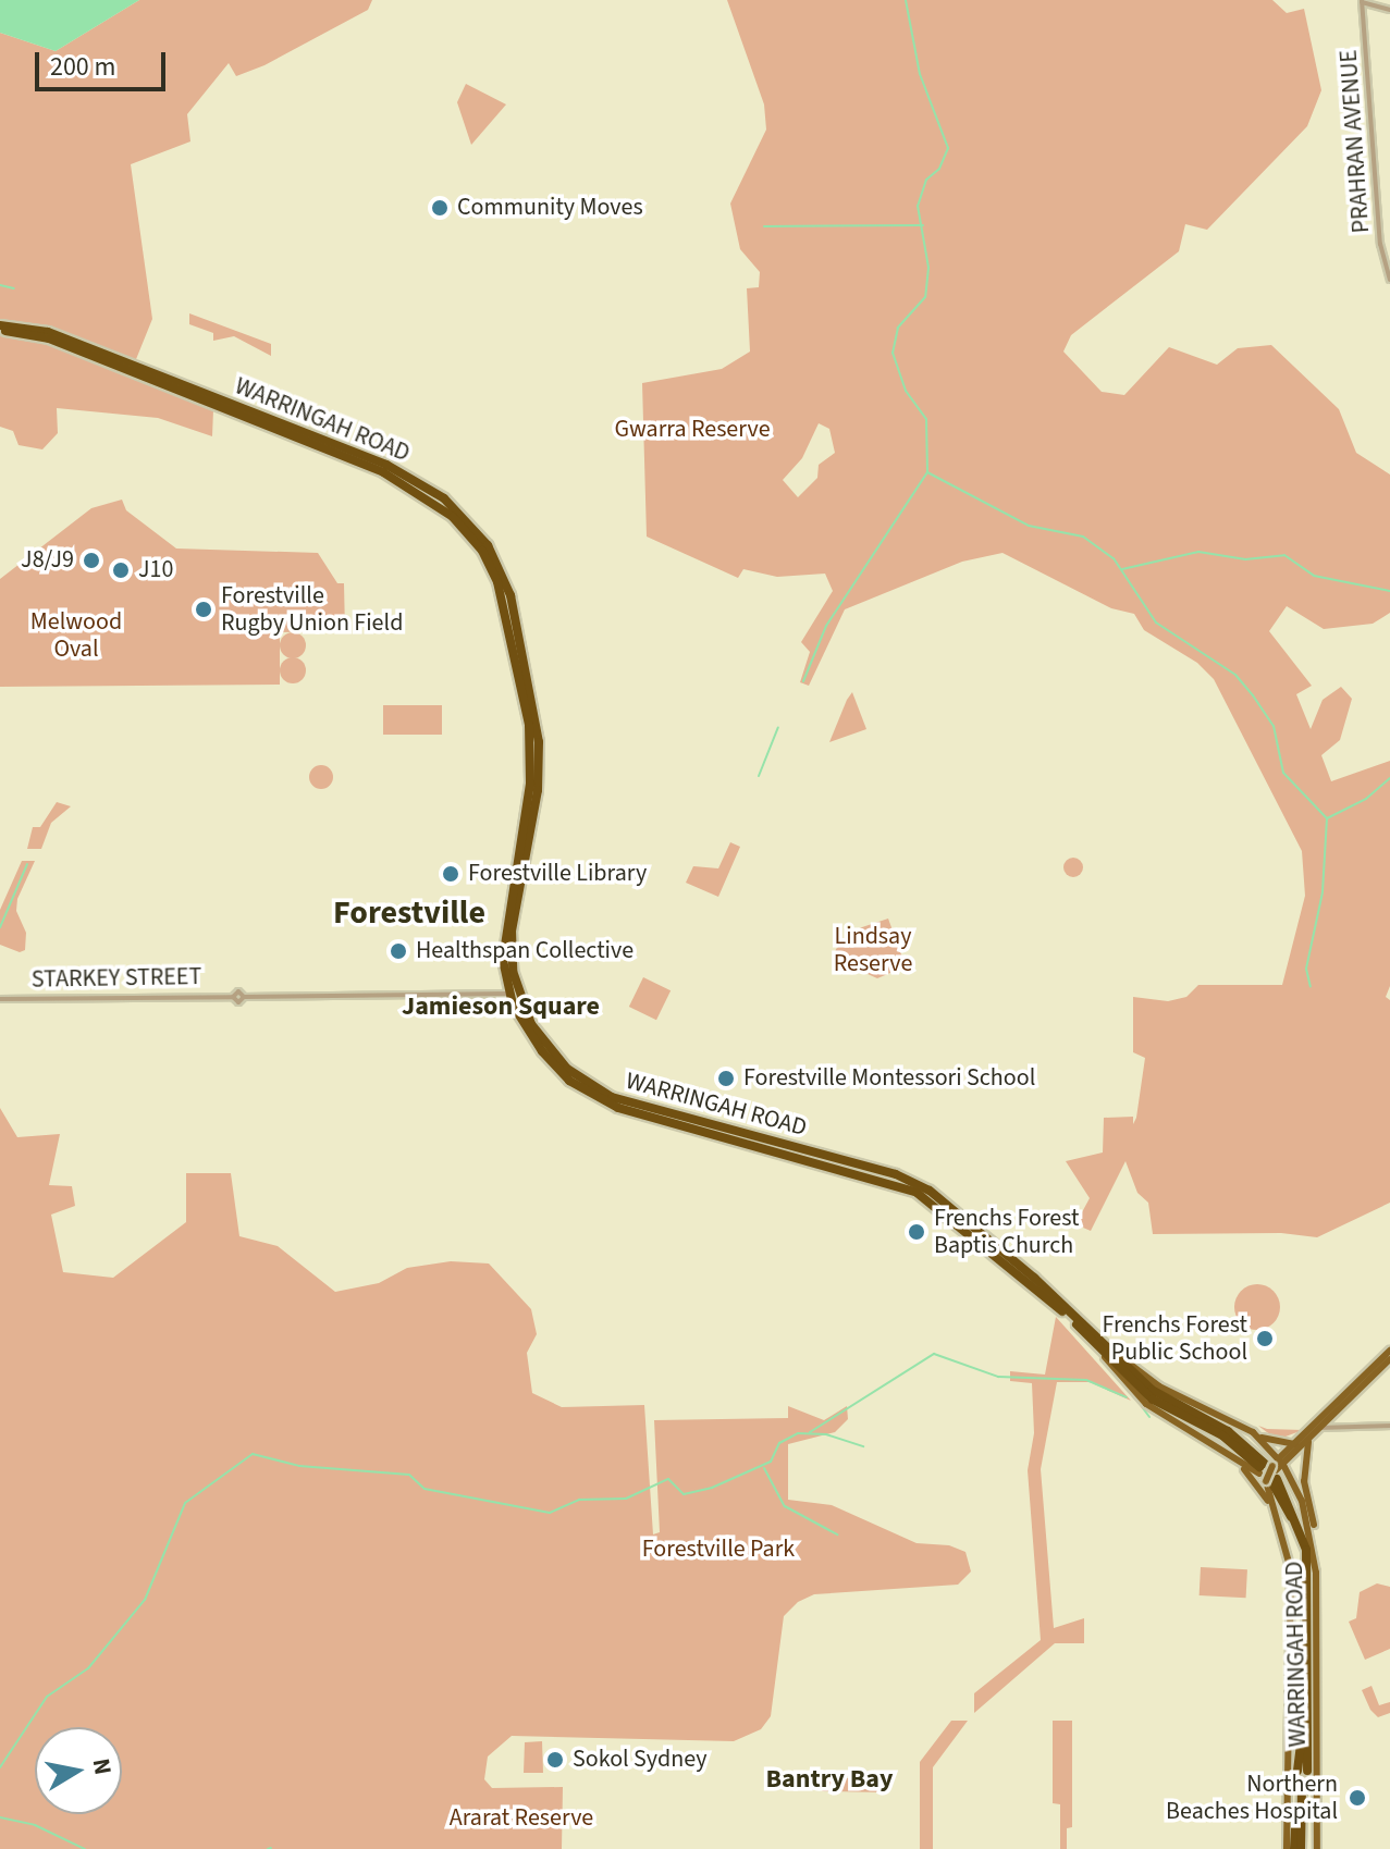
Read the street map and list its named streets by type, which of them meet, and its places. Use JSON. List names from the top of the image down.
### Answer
{
  "streets": {
    "highway": ["WARRINGAH ROAD"],
    "street": ["PRAHRAN AVENUE", "STARKEY STREET"]
  },
  "crossings": [
    ["WARRINGAH ROAD", "STARKEY STREET"]
  ],
  "districts": ["Forestville", "Jamieson Square", "Bantry Bay"],
  "parks": [
    "Gwarra Reserve",
    "Melwood Oval",
    "Lindsay Reserve",
    "Forestville Park",
    "Ararat Reserve"
  ],
  "places": [
    "Community Moves",
    "J8/J9",
    "J10",
    "Forestville Rugby Union Field",
    "Forestville Library",
    "Healthspan Collective",
    "Forestville Montessori School",
    "Frenchs Forest Baptis Church",
    "Frenchs Forest Public School",
    "Sokol Sydney",
    "Northern Beaches Hospital"
  ],
  "scale_bar": "200 m",
  "north": "right"
}
